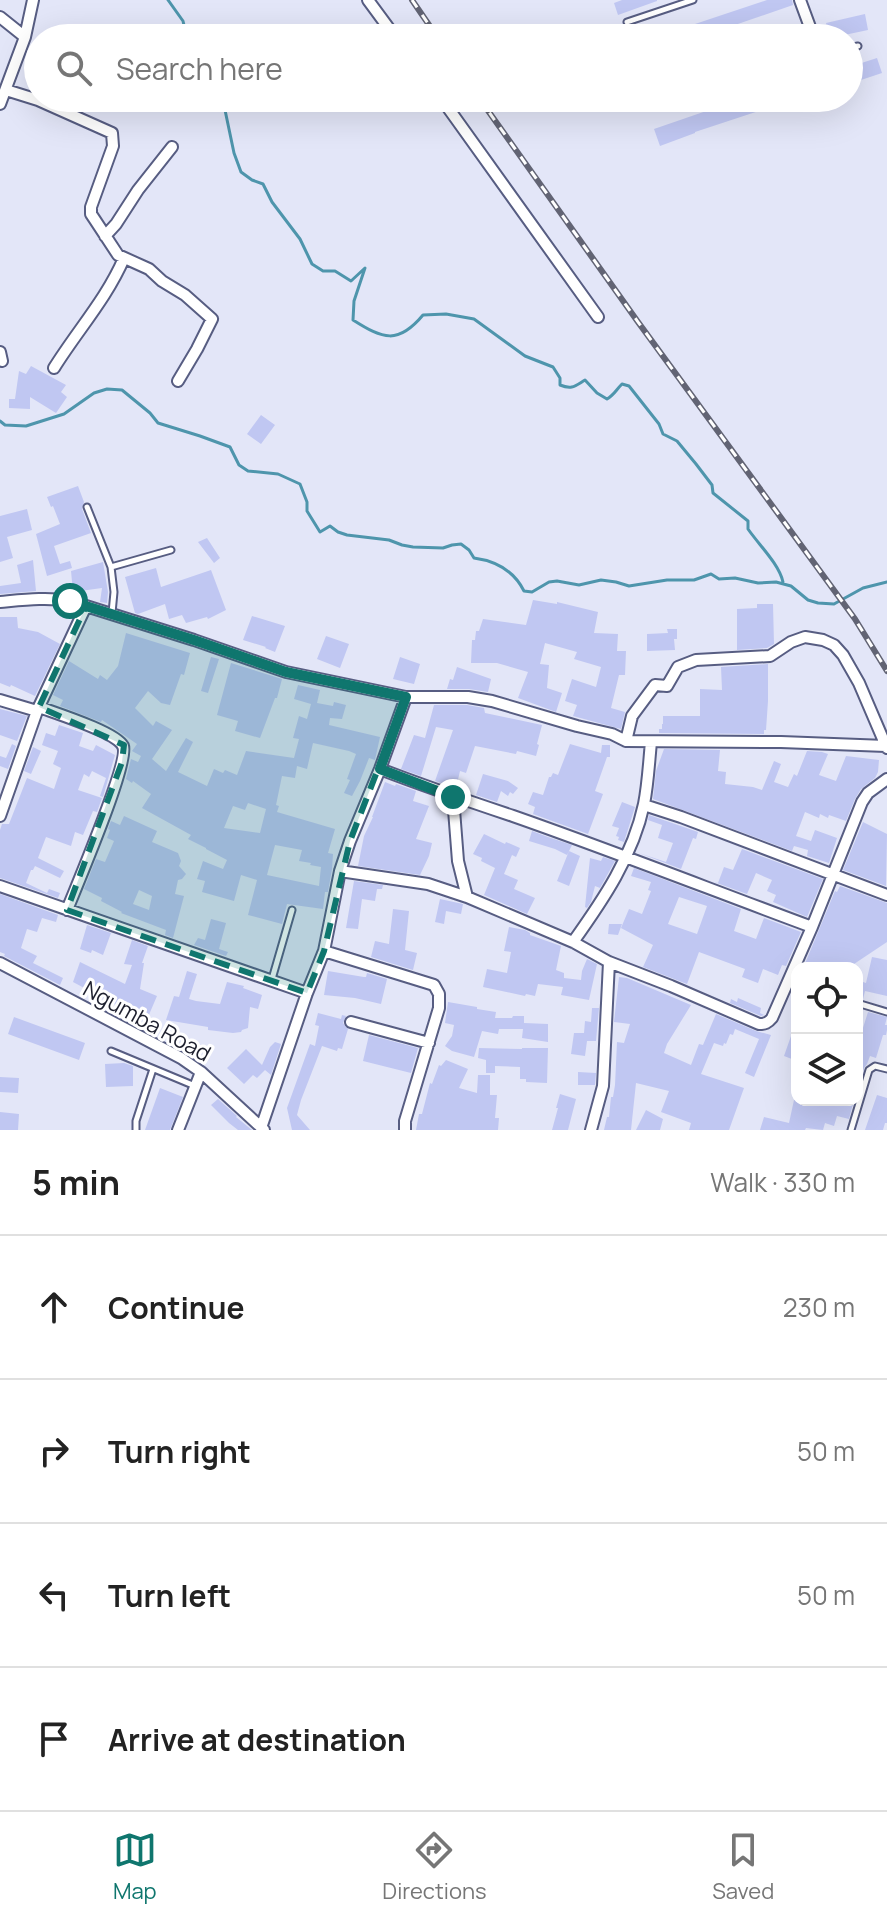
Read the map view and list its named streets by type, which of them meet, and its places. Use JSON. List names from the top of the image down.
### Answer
{
  "streets": {
    "street": ["Ngumba Road"]
  },
  "page": {
    "search": "Search here",
    "heading": ["5 min", "Walk · 330 m"],
    "list": [
      ["Continue", "230 m"],
      ["Turn right", "50 m"],
      ["Turn left", "50 m"],
      "Arrive at destination"
    ],
    "nav": ["Map", "Directions", "Saved"]
  }
}
